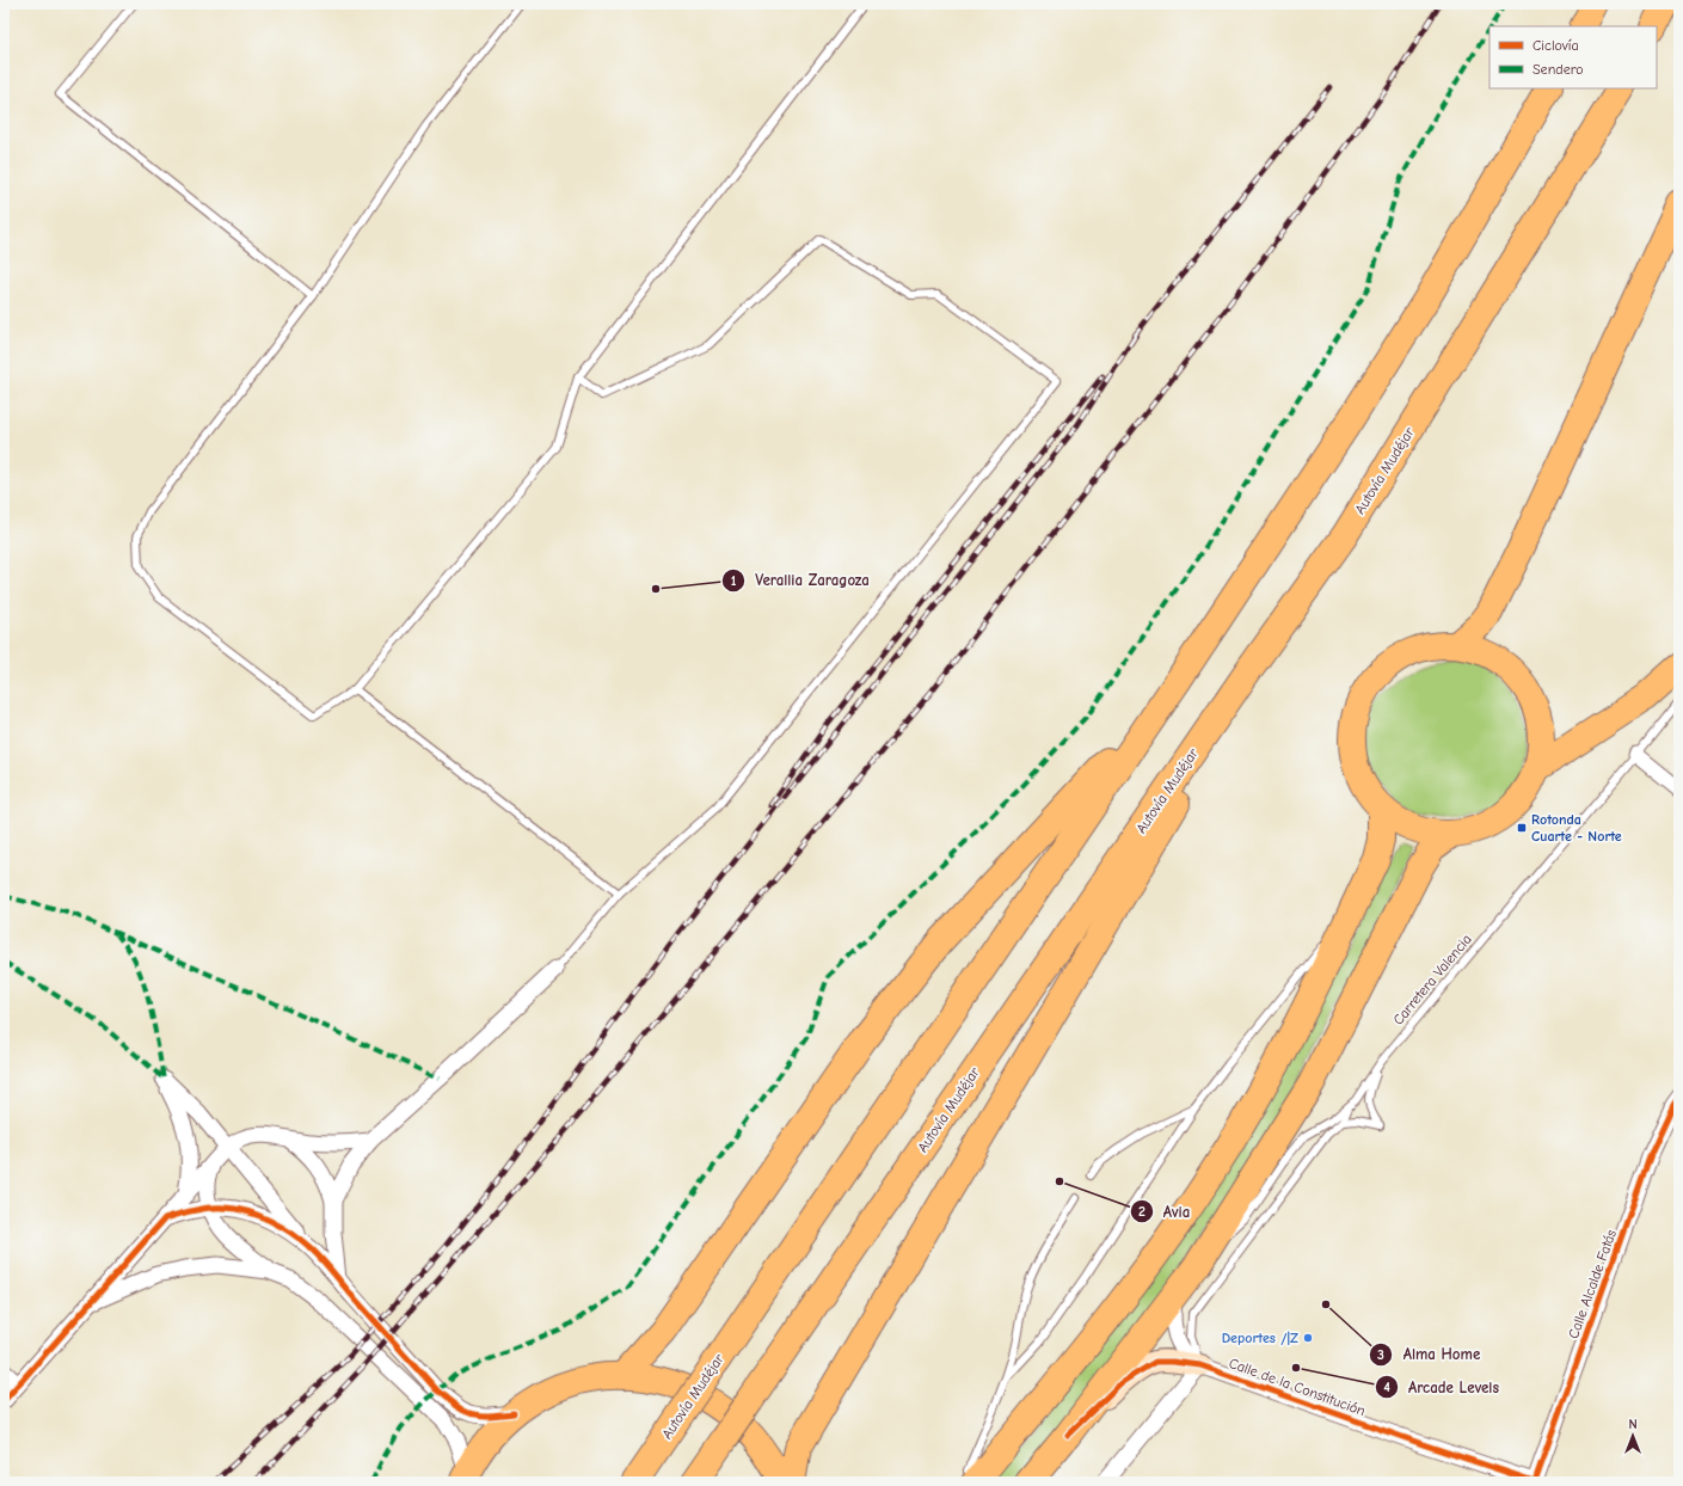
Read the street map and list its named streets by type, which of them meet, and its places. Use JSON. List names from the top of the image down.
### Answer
{
  "streets": {
    "highway": ["Autovía Mudéjar"],
    "street": ["Calle Alcalde Fatás", "Calle de la Constitución"],
    "lane": ["Carretera Valencia"]
  },
  "crossings": [
    ["Calle Alcalde Fatás", "Calle de la Constitución"]
  ],
  "places": {
    "other": [
      "Verallia Zaragoza",
      "Avia",
      "Alma Home",
      "Deportes /|Z",
      "Arcade Levels"
    ],
    "transit": ["Rotonda Cuarte - Norte"]
  },
  "legend": ["Ciclovía", "Sendero"],
  "north": "top"
}
